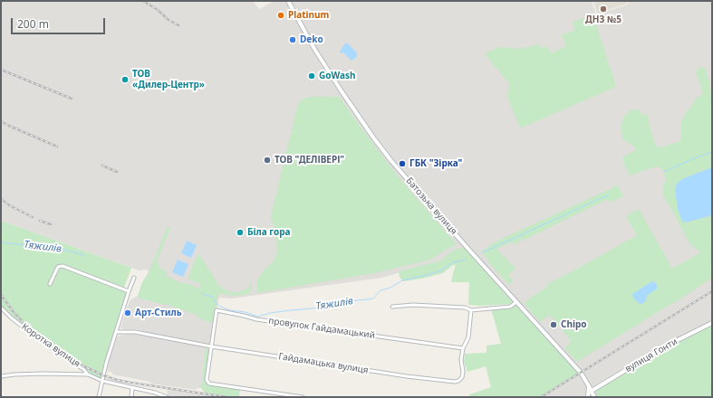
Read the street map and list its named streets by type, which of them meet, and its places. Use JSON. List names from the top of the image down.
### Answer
{
  "streets": {
    "street": [
      "Батозька вулиця",
      "провулок Гайдамацький",
      "Коротка вулиця",
      "вулиця Гонти",
      "Гайдамацька вулиця"
    ]
  },
  "crossings": [
    ["Батозька вулиця", "вулиця Гонти"],
    ["провулок Гайдамацький", "Гайдамацька вулиця"]
  ],
  "water": ["Тяжилів"],
  "places": [
    "ДНЗ №5",
    "Platinum",
    "Deko",
    "GoWash",
    "ТОВ «Дилер-Центр»",
    "ТОВ \"ДЕЛІВЕРІ\"",
    "ГБК \"Зірка\"",
    "Біла гора",
    "Арт-Стиль",
    "Chipo"
  ],
  "scale_bar": "200 m"
}
